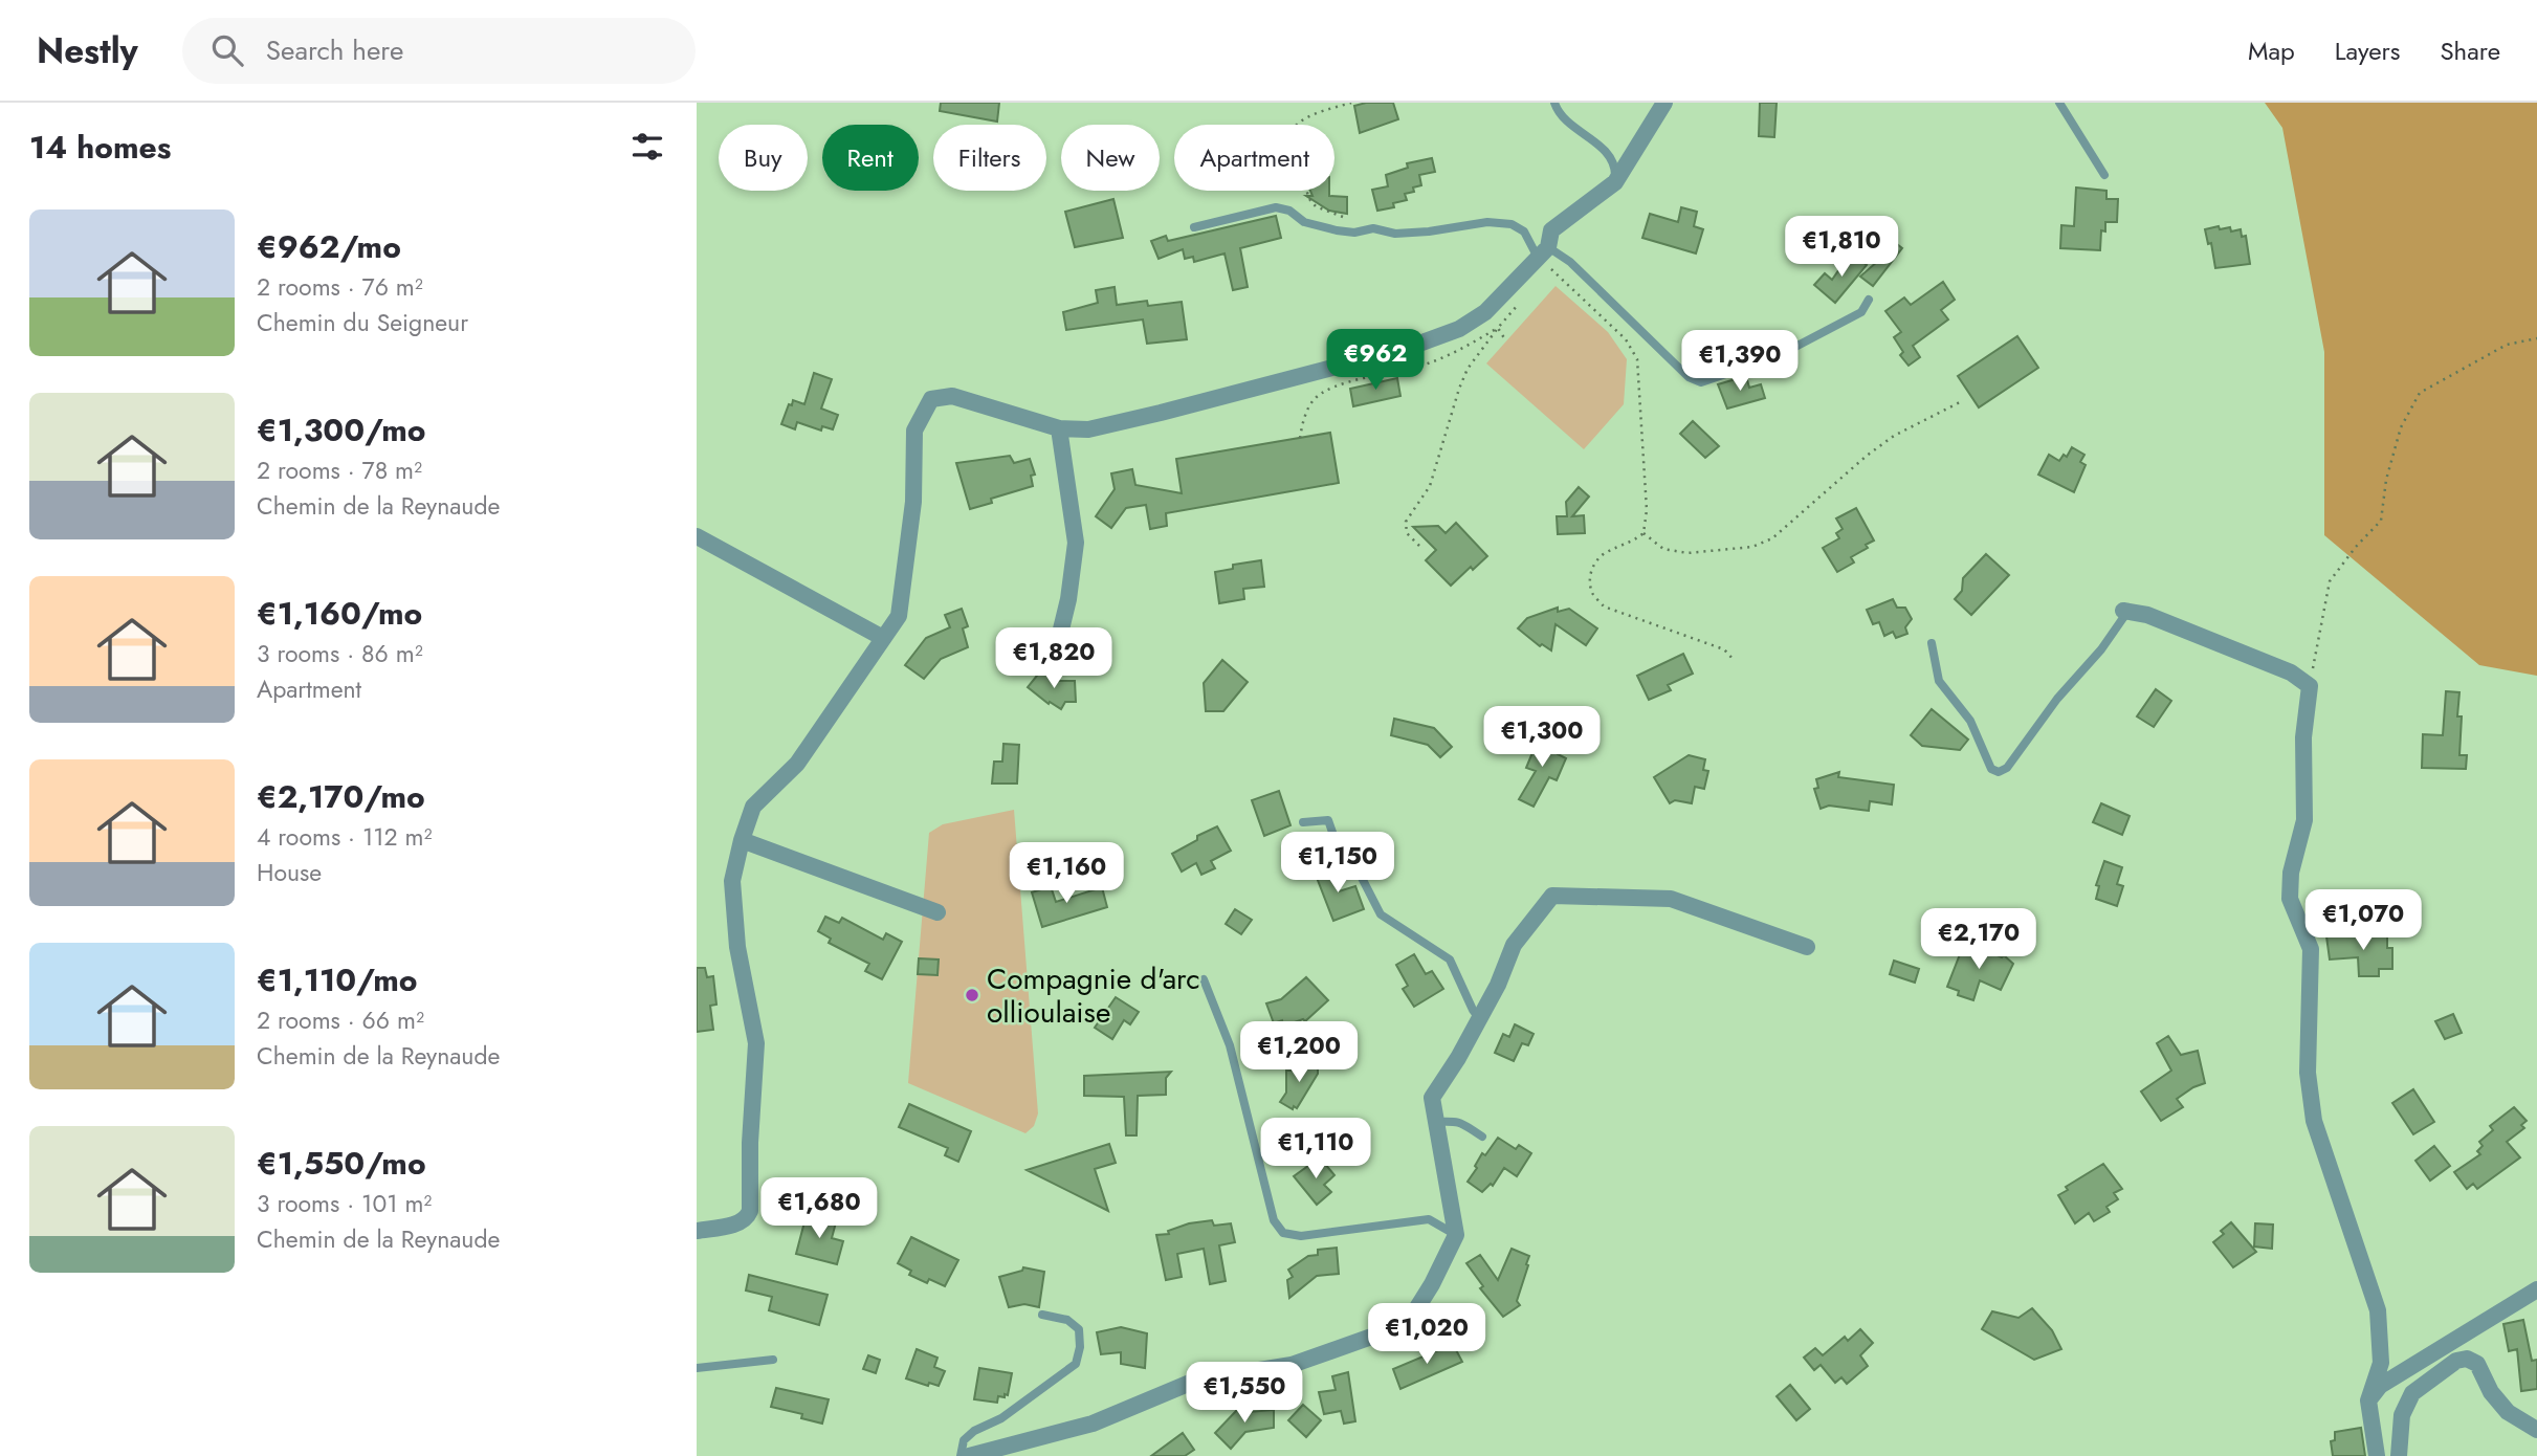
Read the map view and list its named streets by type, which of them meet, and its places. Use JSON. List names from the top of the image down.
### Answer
{
  "places": ["Compagnie d'arc ollioulaise"],
  "page": {
    "header": "Nestly",
    "search": "Search here",
    "nav": ["Map", "Layers", "Share"],
    "heading": "14 homes",
    "chip": [
      "Buy",
      "Rent",
      "Filters",
      "New",
      "Apartment"
    ],
    "list": [
      {
        "name": "€962/mo",
        "note": "2 rooms · 76 m² · Chemin du Seigneur"
      },
      {
        "name": "€1,300/mo",
        "note": "2 rooms · 78 m² · Chemin de la Reynaude"
      },
      {
        "name": "€1,160/mo",
        "note": "3 rooms · 86 m² · Apartment"
      },
      {
        "name": "€2,170/mo",
        "note": "4 rooms · 112 m² · House"
      },
      {
        "name": "€1,110/mo",
        "note": "2 rooms · 66 m² · Chemin de la Reynaude"
      },
      {
        "name": "€1,550/mo",
        "note": "3 rooms · 101 m² · Chemin de la Reynaude"
      }
    ],
    "price": [
      "€1,810",
      "€962",
      "€1,390",
      "€1,820",
      "€1,300",
      "€1,150",
      "€1,160",
      "€1,070",
      "€2,170",
      "€1,200",
      "€1,110",
      "€1,680",
      "€1,020",
      "€1,550"
    ]
  }
}
